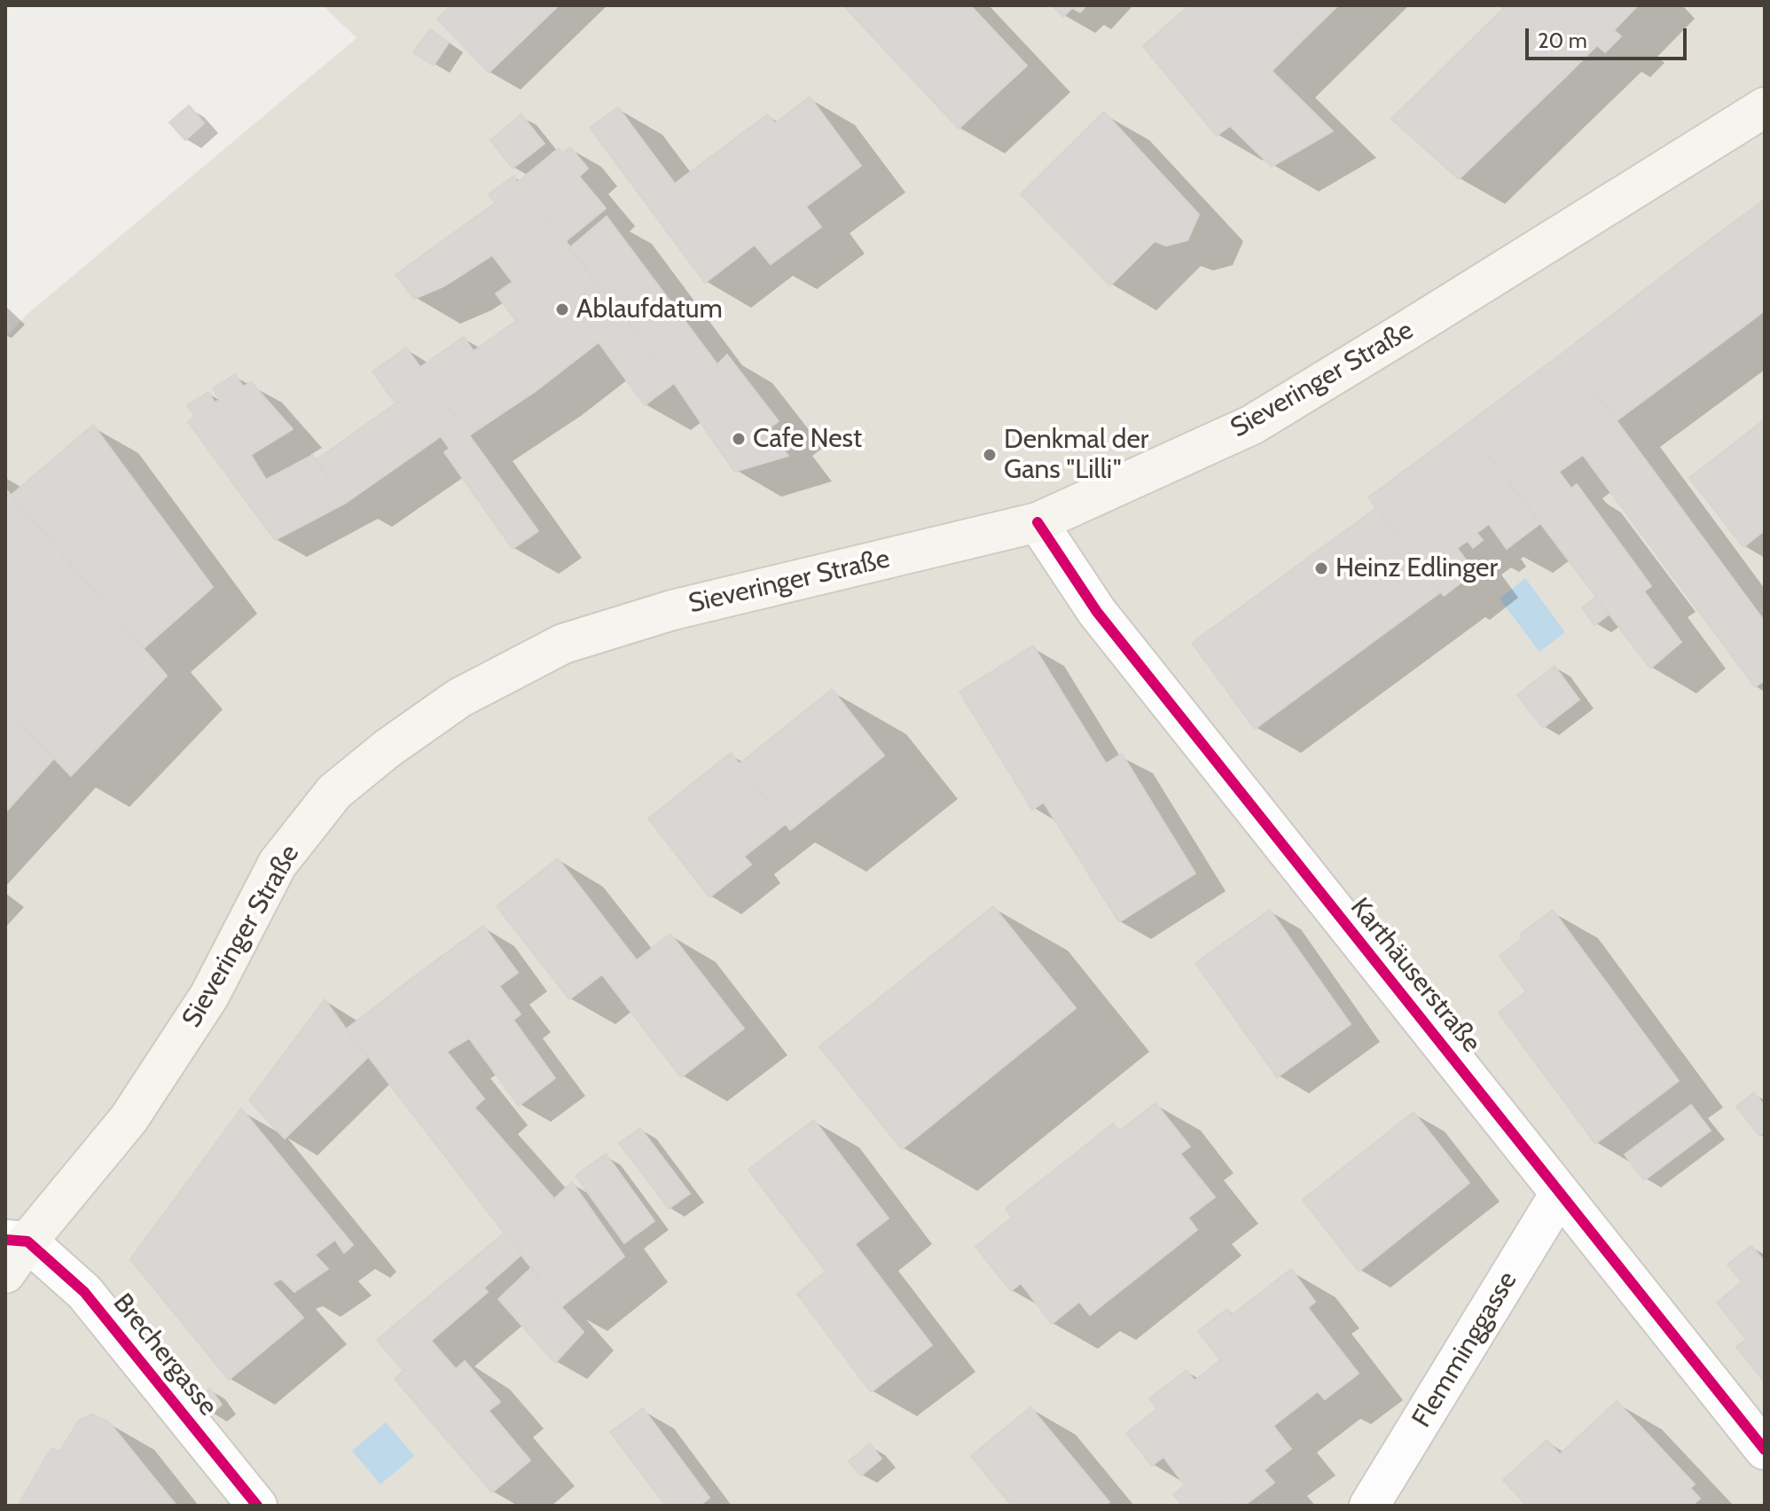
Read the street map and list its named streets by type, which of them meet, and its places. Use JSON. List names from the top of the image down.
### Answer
{
  "streets": {
    "main road": ["Sieveringer Straße"],
    "street": ["Karthäuserstraße", "Flemminggasse", "Brechergasse"]
  },
  "crossings": [
    ["Sieveringer Straße", "Karthäuserstraße"],
    ["Sieveringer Straße", "Brechergasse"],
    ["Karthäuserstraße", "Flemminggasse"]
  ],
  "places": [
    "Ablaufdatum",
    "Cafe Nest",
    "Denkmal der Gans \"Lilli\"",
    "Heinz Edlinger"
  ],
  "scale_bar": "20 m"
}
